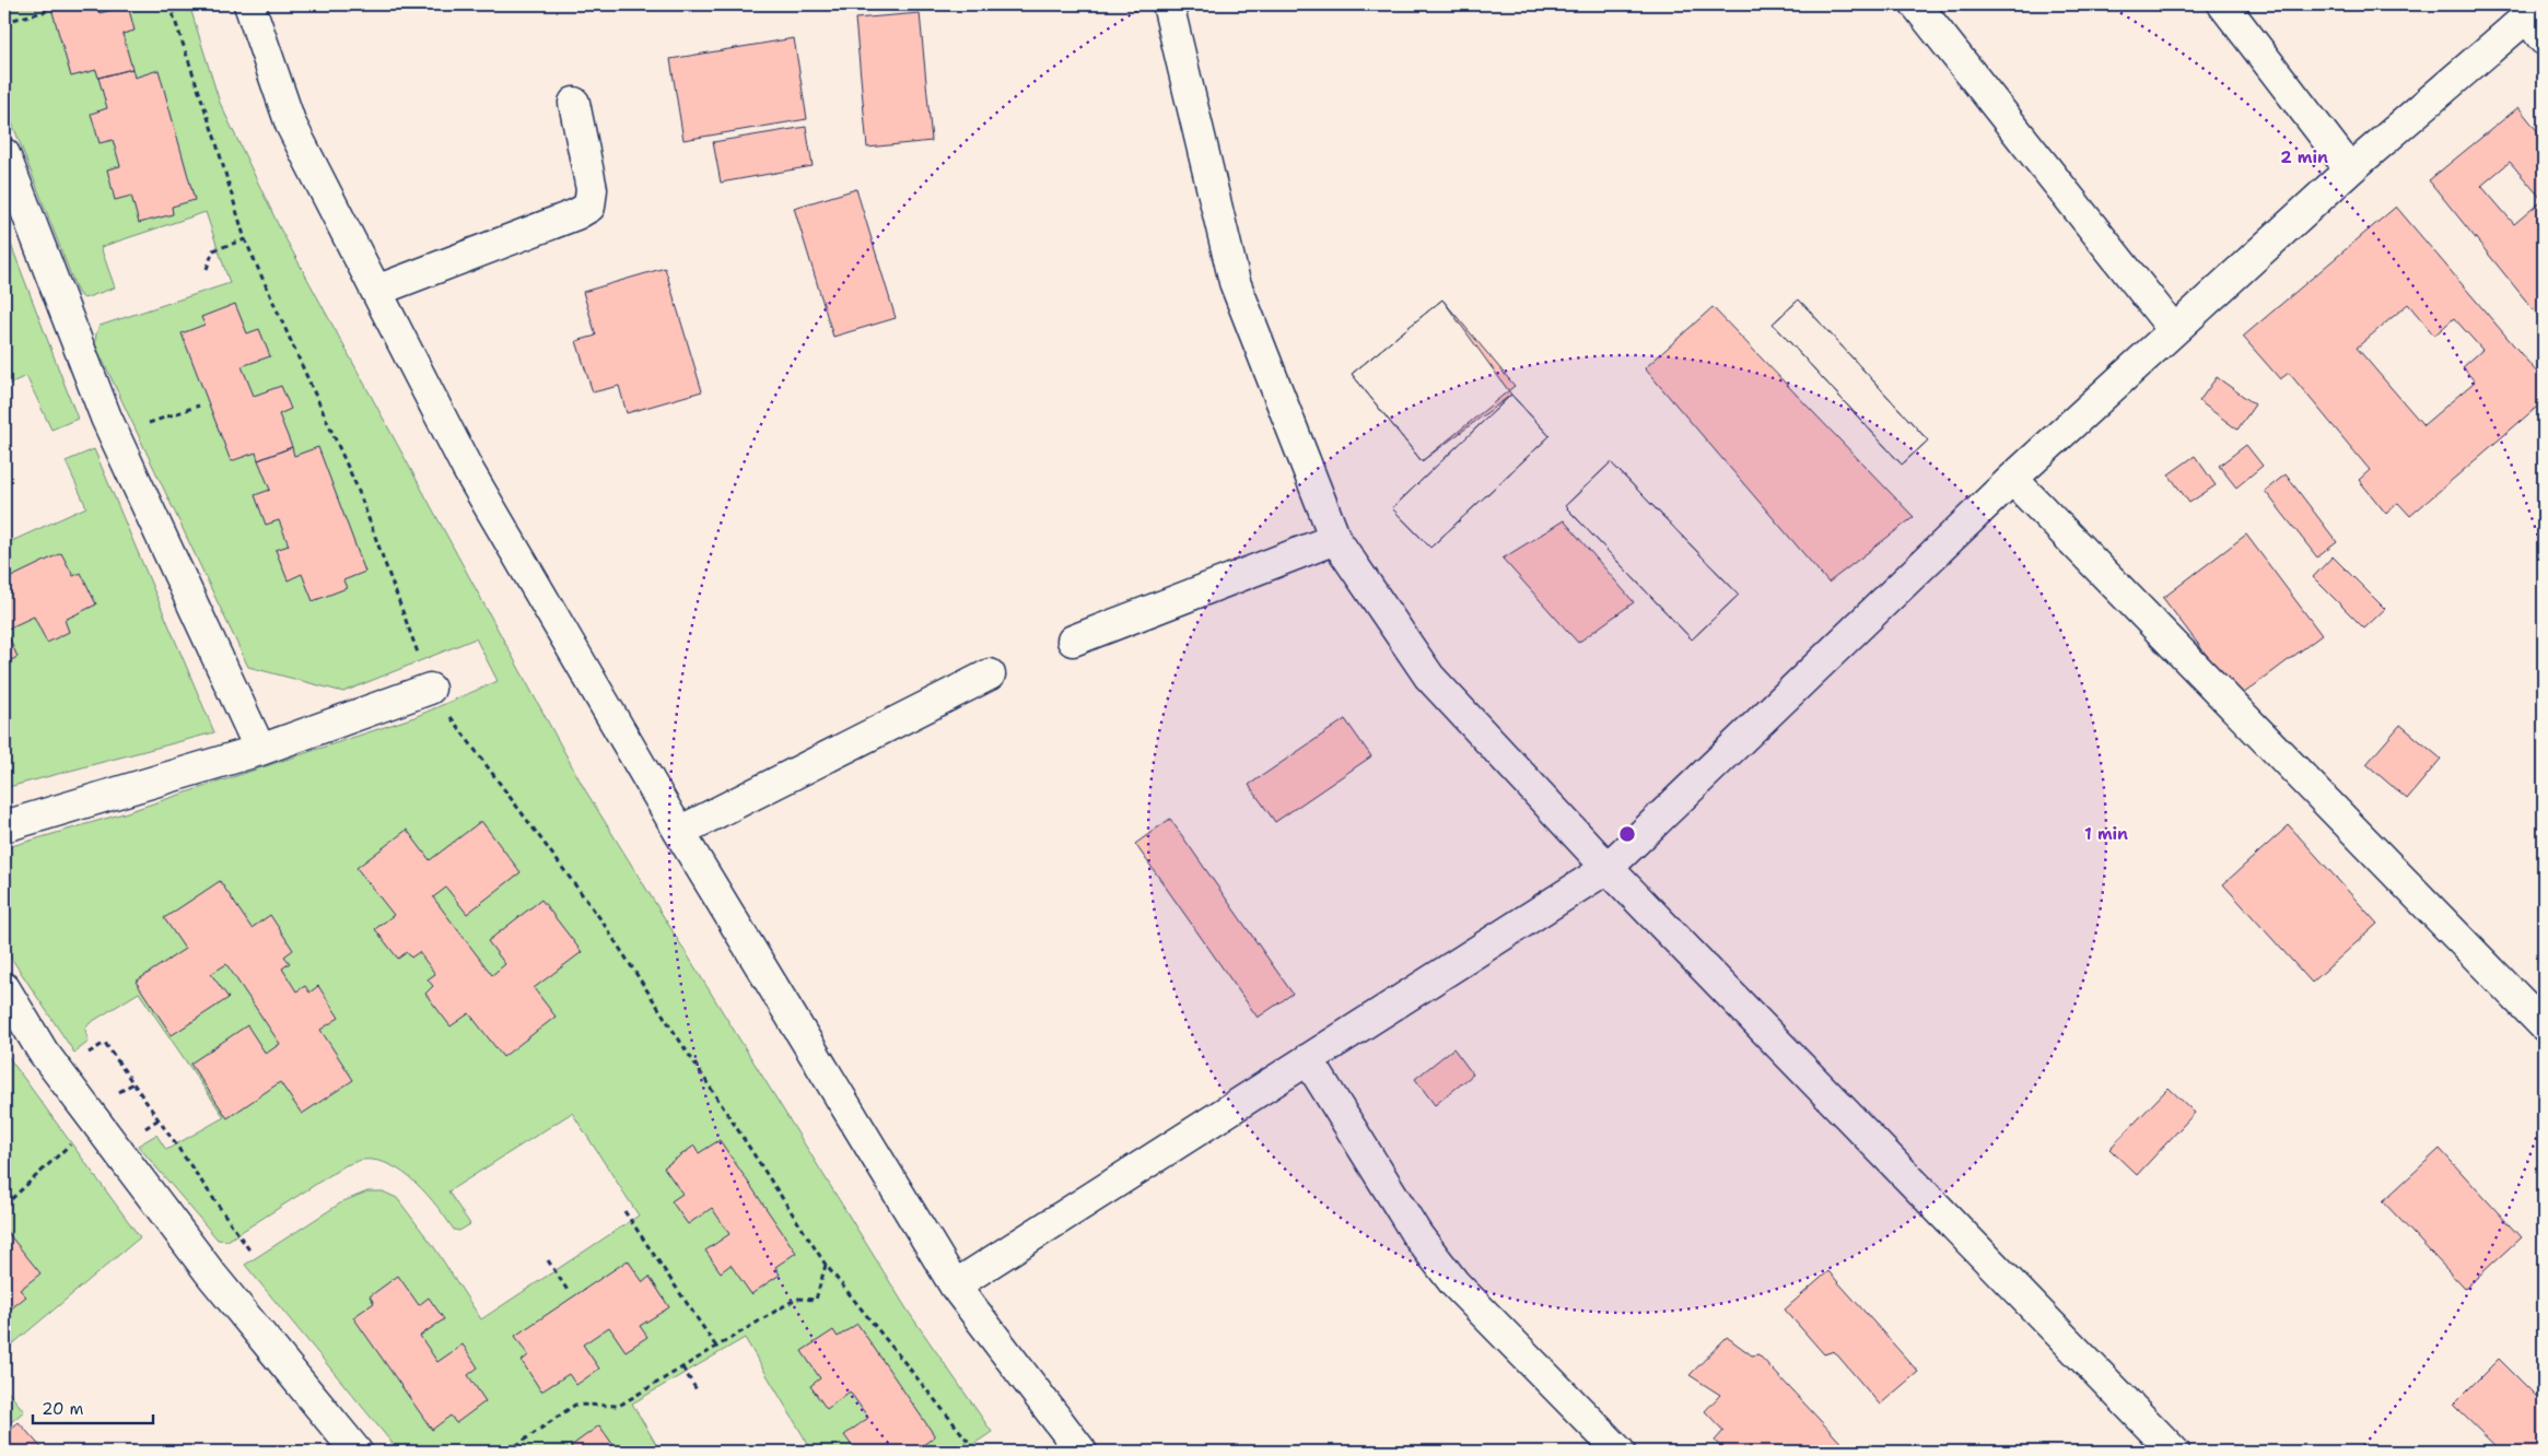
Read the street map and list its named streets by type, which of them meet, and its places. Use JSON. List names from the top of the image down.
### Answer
{
  "scale_bar": "20 m",
  "rings": ["2 min", "1 min"]
}
